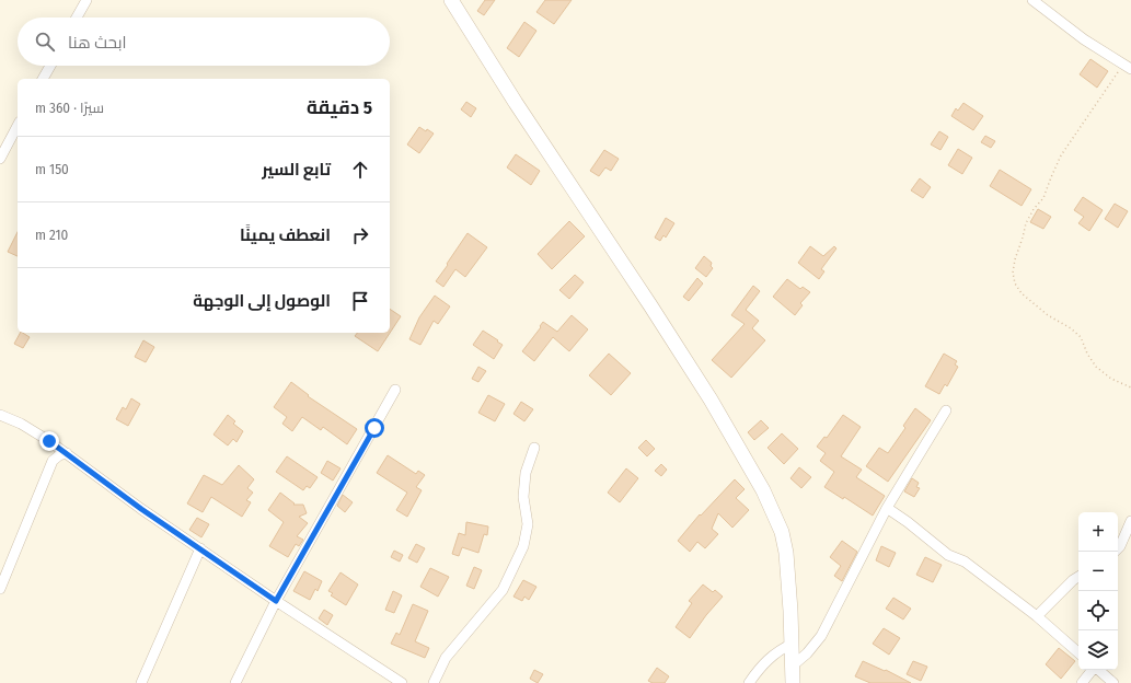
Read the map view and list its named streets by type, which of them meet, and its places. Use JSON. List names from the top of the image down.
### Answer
{
  "page": {
    "search": "ابحث هنا",
    "heading": ["5 دقيقة", "سيرًا · 360 m"],
    "list": [
      ["تابع السير", "150 m"],
      ["انعطف يمينًا", "210 m"],
      "الوصول إلى الوجهة"
    ],
    "map_buttons": ["+", "−"]
  }
}
